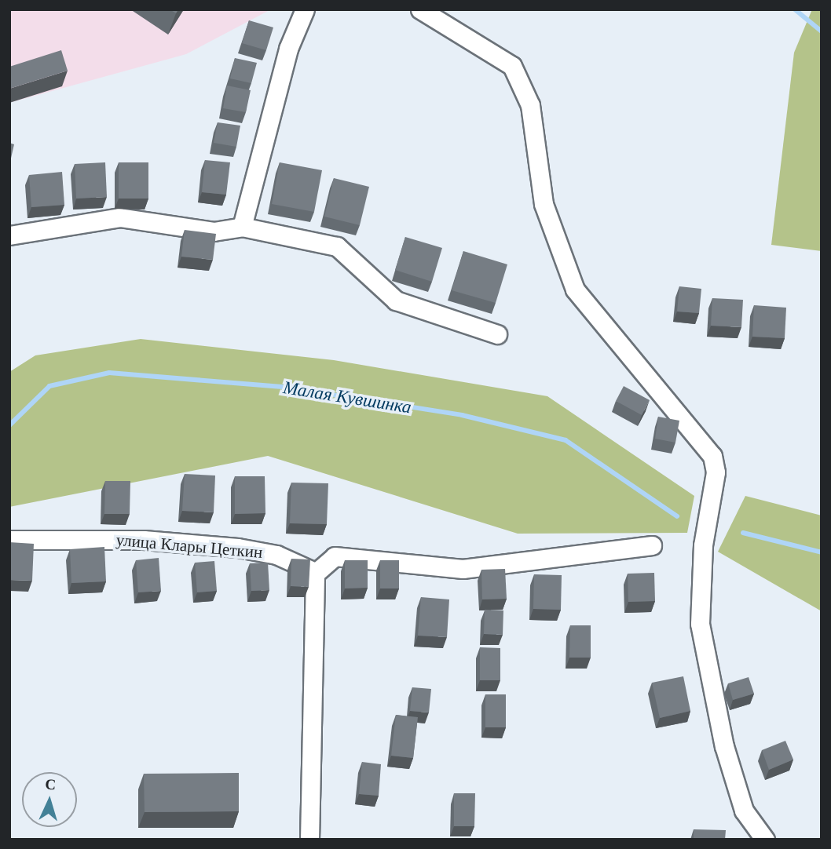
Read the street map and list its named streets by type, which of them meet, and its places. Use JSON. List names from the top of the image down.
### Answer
{
  "streets": {
    "street": ["улица Клары Цеткин"]
  },
  "water": ["Малая Кувшинка"],
  "north": "top"
}
